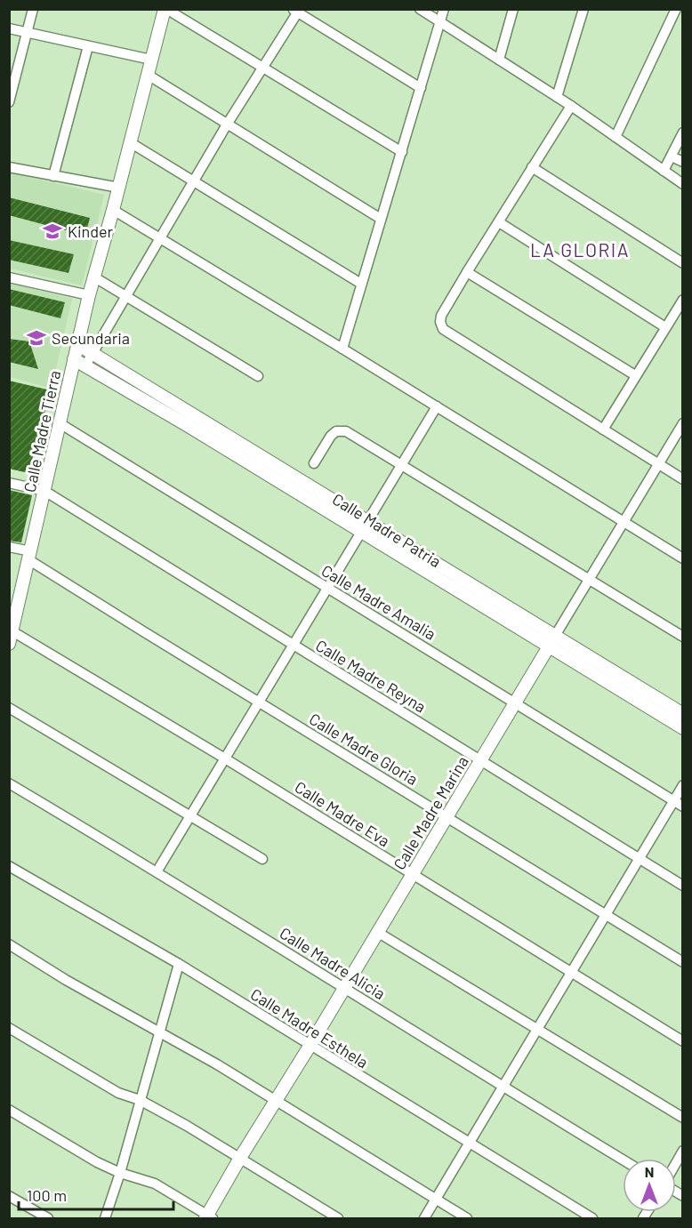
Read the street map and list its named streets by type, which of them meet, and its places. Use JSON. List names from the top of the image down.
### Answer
{
  "streets": {
    "street": [
      "Calle Madre Tierra",
      "Calle Madre Patria",
      "Calle Madre Amalia",
      "Calle Madre Reyna",
      "Calle Madre Gloria",
      "Calle Madre Marina",
      "Calle Madre Eva",
      "Calle Madre Alicia",
      "Calle Madre Esthela"
    ]
  },
  "crossings": [
    ["Calle Madre Tierra", "Calle Madre Patria"],
    ["Calle Madre Tierra", "Calle Madre Amalia"],
    ["Calle Madre Tierra", "Calle Madre Reyna"],
    ["Calle Madre Tierra", "Calle Madre Gloria"],
    ["Calle Madre Tierra", "Calle Madre Eva"],
    ["Calle Madre Patria", "Calle Madre Marina"],
    ["Calle Madre Amalia", "Calle Madre Marina"],
    ["Calle Madre Reyna", "Calle Madre Marina"],
    ["Calle Madre Gloria", "Calle Madre Marina"],
    ["Calle Madre Marina", "Calle Madre Eva"],
    ["Calle Madre Marina", "Calle Madre Alicia"],
    ["Calle Madre Marina", "Calle Madre Esthela"]
  ],
  "districts": ["LA GLORIA"],
  "places": {
    "school or university": ["Kinder", "Secundaria"]
  },
  "scale_bar": "100 m",
  "north": "top"
}
